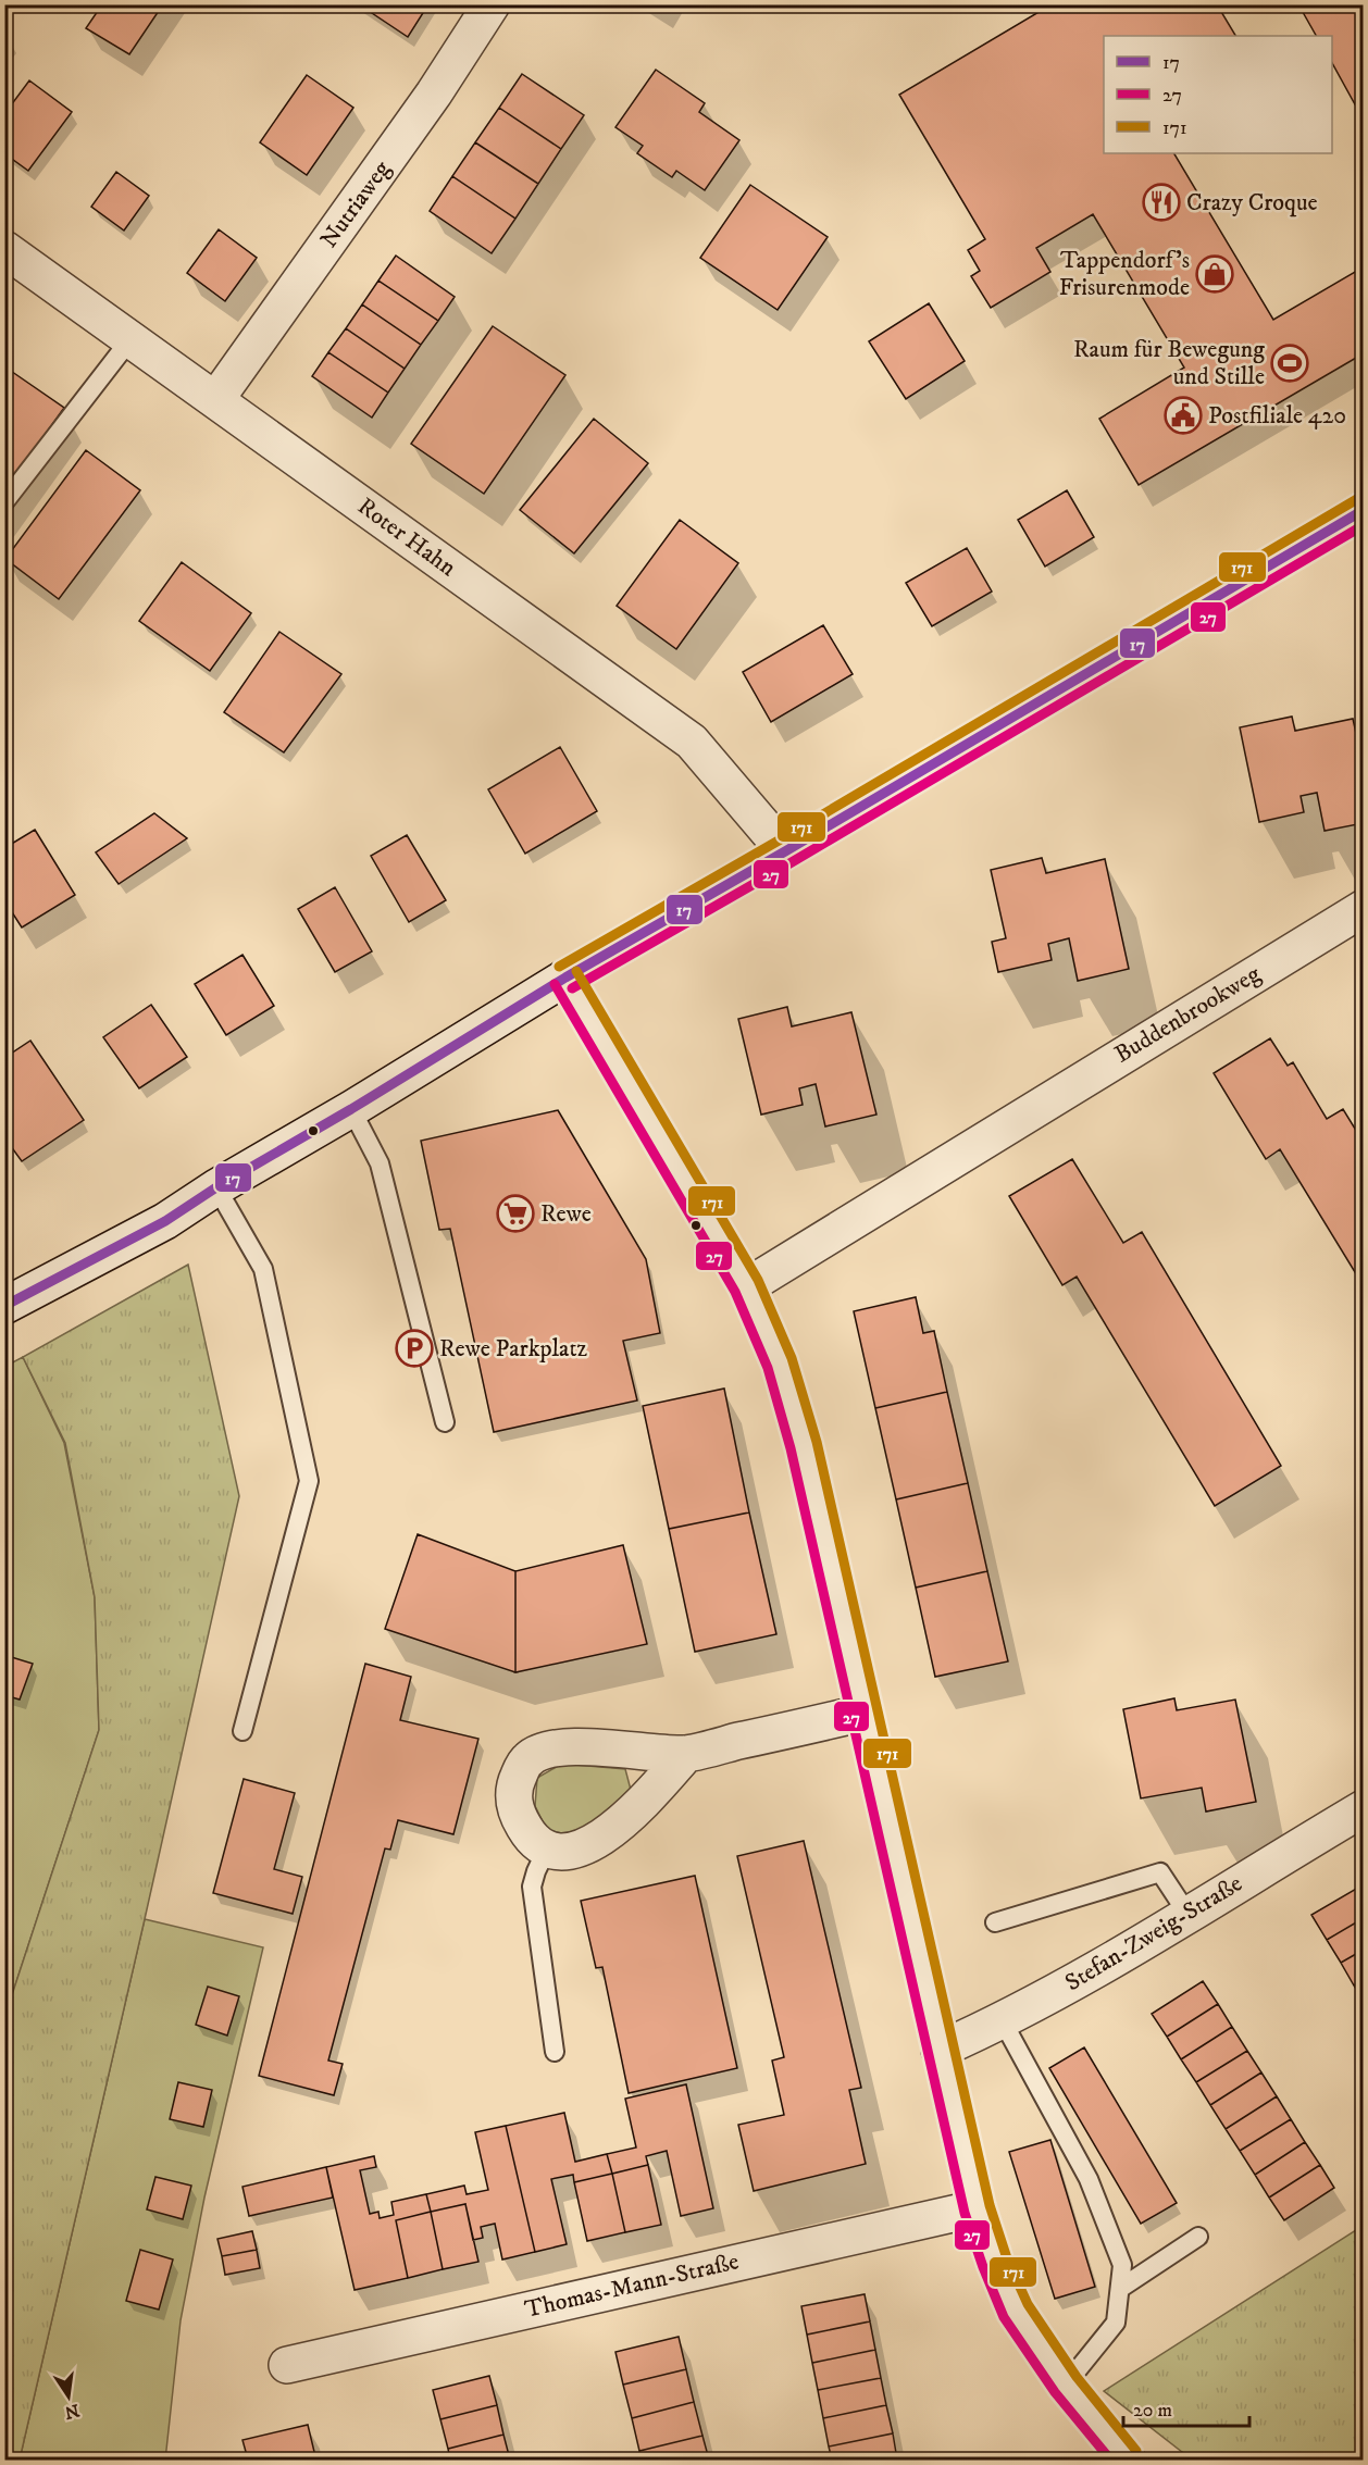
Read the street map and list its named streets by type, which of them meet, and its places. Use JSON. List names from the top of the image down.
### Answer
{
  "streets": {
    "street": [
      "Nutriaweg",
      "Roter Hahn",
      "Buddenbrookweg",
      "Stefan-Zweig-Straße",
      "Thomas-Mann-Straße"
    ]
  },
  "crossings": [
    ["Nutriaweg", "Roter Hahn"]
  ],
  "places": {
    "restaurant": ["Crazy Croque"],
    "shop": ["Tappendorf’s Frisurenmode"],
    "sports": ["Raum für Bewegung und Stille"],
    "public building": ["Postfiliale 420"],
    "supermarket": ["Rewe"],
    "parking": ["Rewe Parkplatz"]
  },
  "lines": ["transit line 171", "transit line 17", "transit line 27"],
  "legend": ["17", "27", "171"],
  "scale_bar": "20 m",
  "north": "bottom"
}
